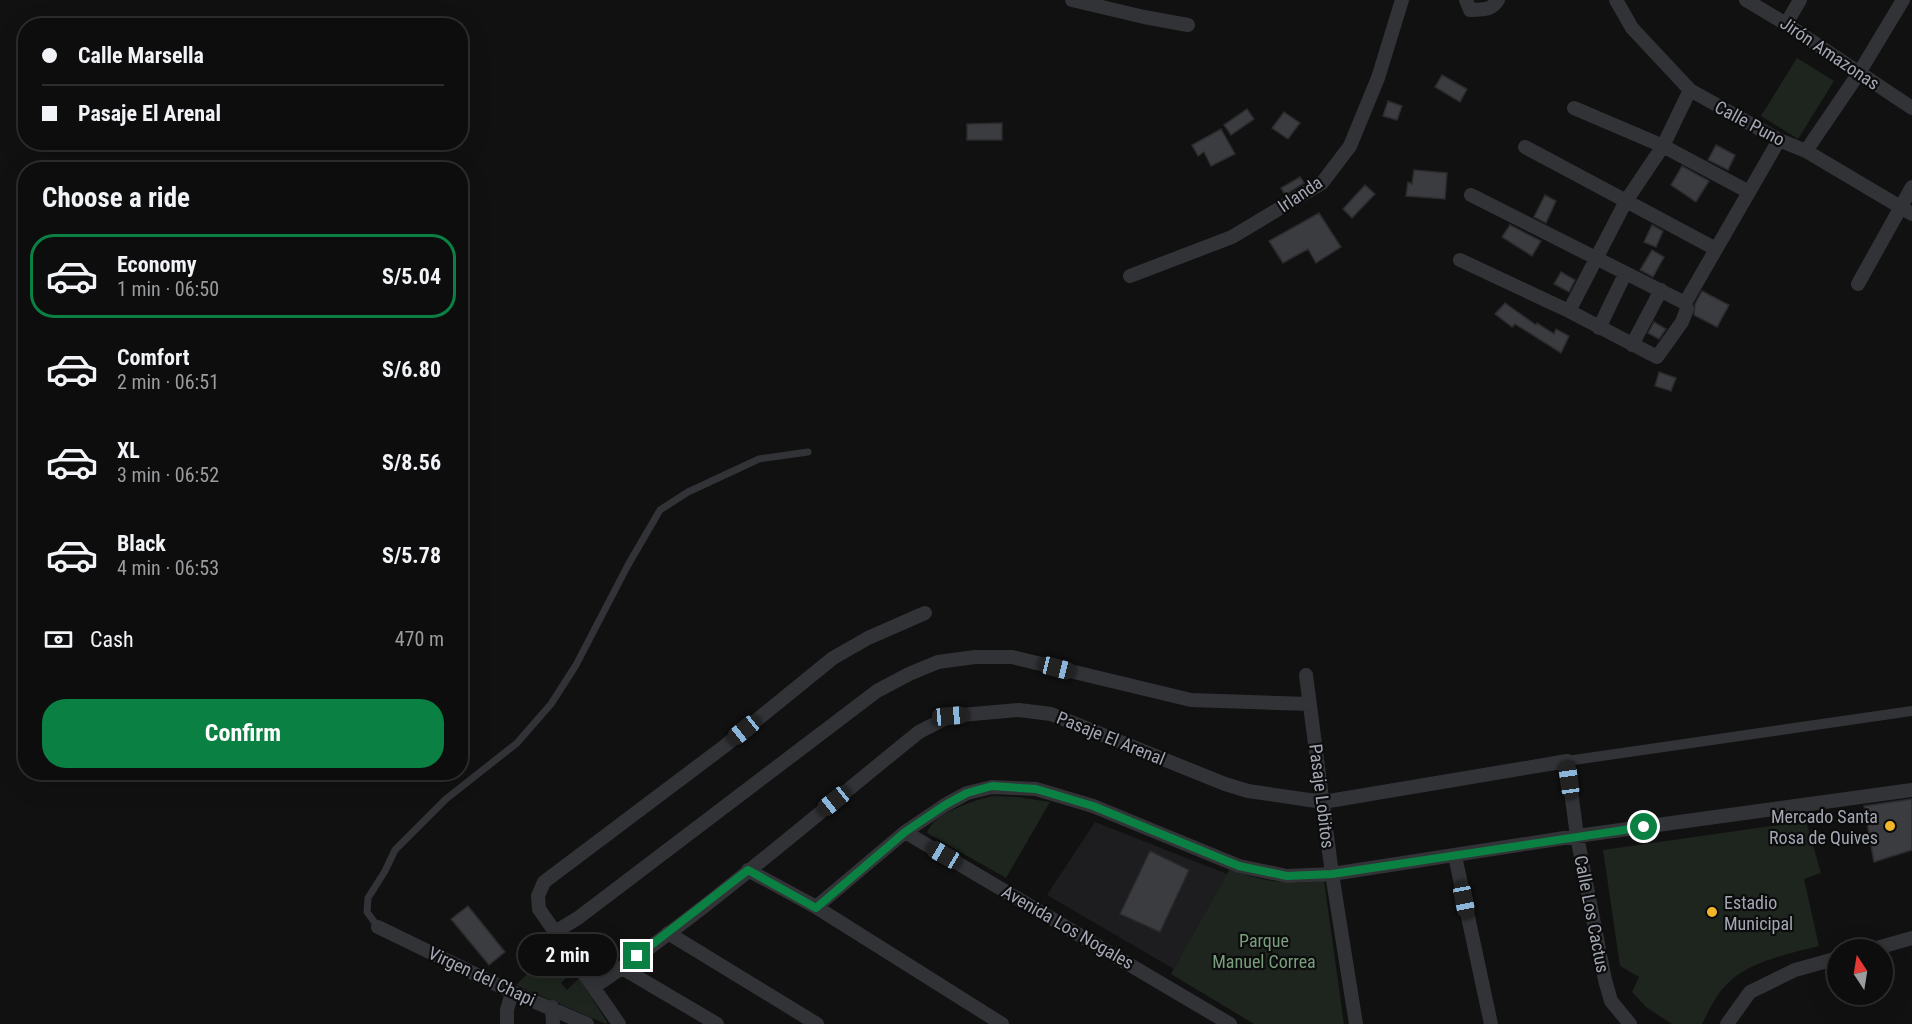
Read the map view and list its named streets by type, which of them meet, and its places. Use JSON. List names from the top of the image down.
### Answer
{
  "streets": {
    "street": [
      "Jirón Amazonas",
      "Calle Puno",
      "Irlanda",
      "Pasaje El Arenal",
      "Pasaje Lobitos",
      "Calle Los Cactus",
      "Avenida Los Nogales",
      "Virgen del Chapi"
    ]
  },
  "crossings": [
    ["Pasaje El Arenal", "Pasaje Lobitos"],
    ["Pasaje El Arenal", "Calle Los Cactus"]
  ],
  "parks": ["Parque Manuel Correa"],
  "places": ["Mercado Santa Rosa de Quives", "Estadio Municipal"],
  "north": "top",
  "page": {
    "banner": ["Calle Marsella", "Pasaje El Arenal"],
    "heading": "Choose a ride",
    "list": [
      {
        "name": "Economy",
        "note": "1 min · 06:50",
        "value": "S/5.04"
      },
      {
        "name": "Comfort",
        "note": "2 min · 06:51",
        "value": "S/6.80"
      },
      {
        "name": "XL",
        "note": "3 min · 06:52",
        "value": "S/8.56"
      },
      {
        "name": "Black",
        "note": "4 min · 06:53",
        "value": "S/5.78"
      }
    ],
    "pay": ["Cash", "470 m"],
    "buttons": "Confirm",
    "bubble": "2 min"
  }
}
